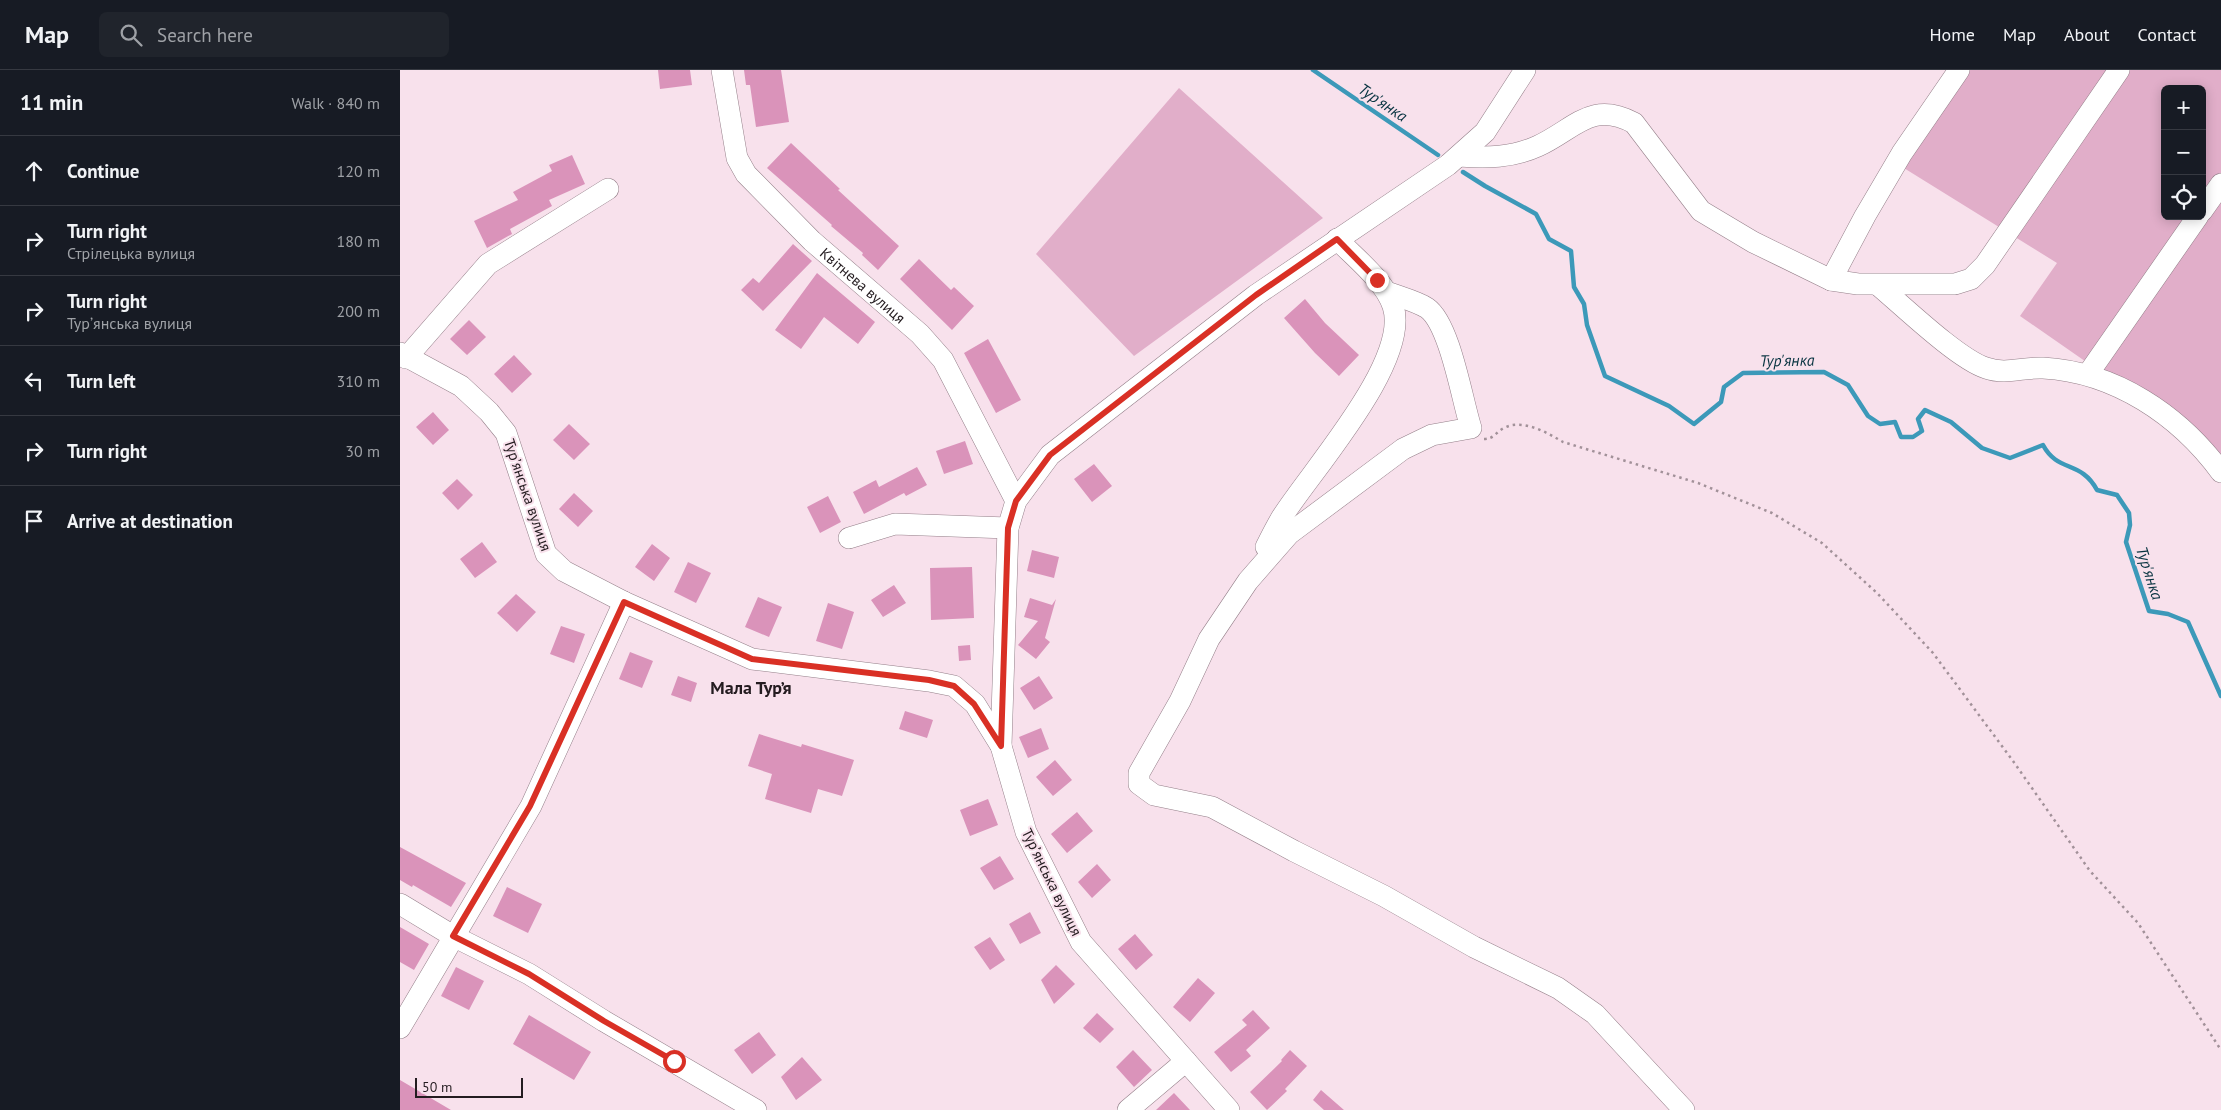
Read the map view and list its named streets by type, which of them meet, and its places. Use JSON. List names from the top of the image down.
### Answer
{
  "streets": {
    "street": ["Квітнева вулиця", "Турʼянська вулиця"]
  },
  "districts": ["Мала Тур’я"],
  "water": ["Тур'янка"],
  "scale_bar": "50 m",
  "page": {
    "header": "Map",
    "search": "Search here",
    "nav": [
      "Home",
      "Map",
      "About",
      "Contact"
    ],
    "heading": ["11 min", "Walk · 840 m"],
    "map_buttons": ["+", "−"],
    "list": [
      ["Continue", "120 m"],
      ["Turn right", "Стрілецька вулиця", "180 m"],
      ["Turn right", "Турʼянська вулиця", "200 m"],
      ["Turn left", "310 m"],
      ["Turn right", "30 m"],
      "Arrive at destination"
    ],
    "scale": "50 m"
  }
}
